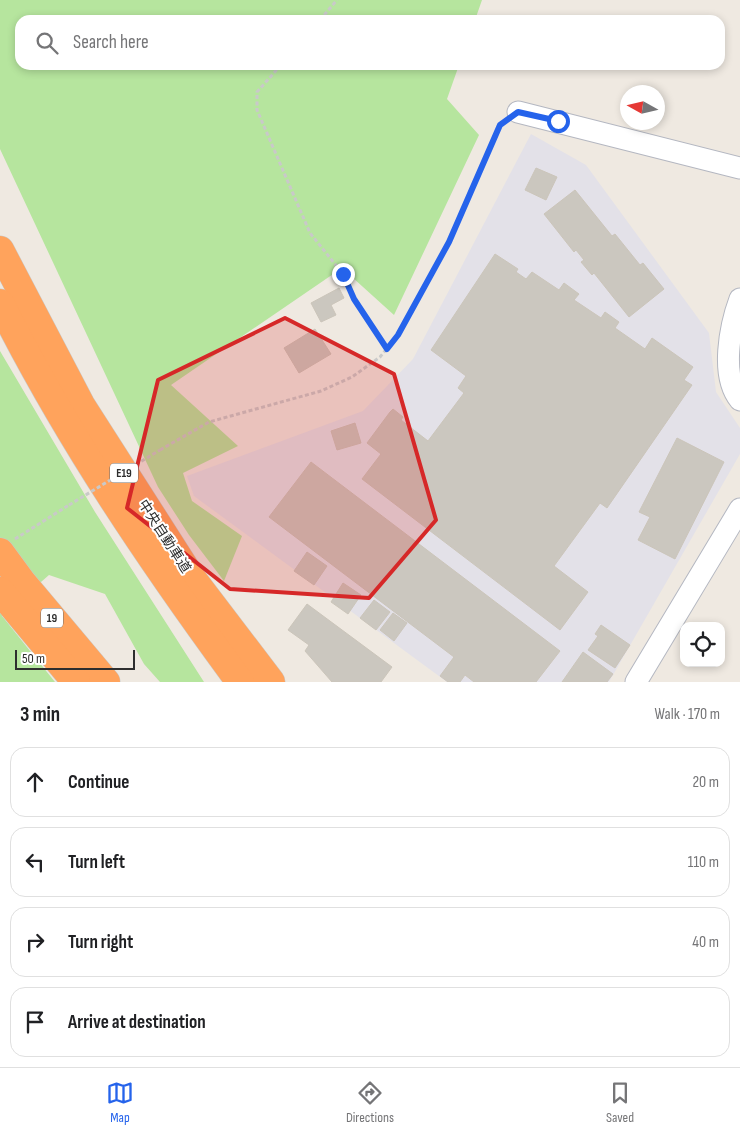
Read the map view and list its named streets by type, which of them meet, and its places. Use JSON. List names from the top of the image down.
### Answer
{
  "streets": {
    "highway": ["E19", "中央自動車道", "19"]
  },
  "scale_bar": "50 m",
  "north": "left",
  "page": {
    "search": "Search here",
    "scale": "50 m",
    "heading": ["3 min", "Walk · 170 m"],
    "list": [
      ["Continue", "20 m"],
      ["Turn left", "110 m"],
      ["Turn right", "40 m"],
      "Arrive at destination"
    ],
    "nav": ["Map", "Directions", "Saved"]
  }
}
